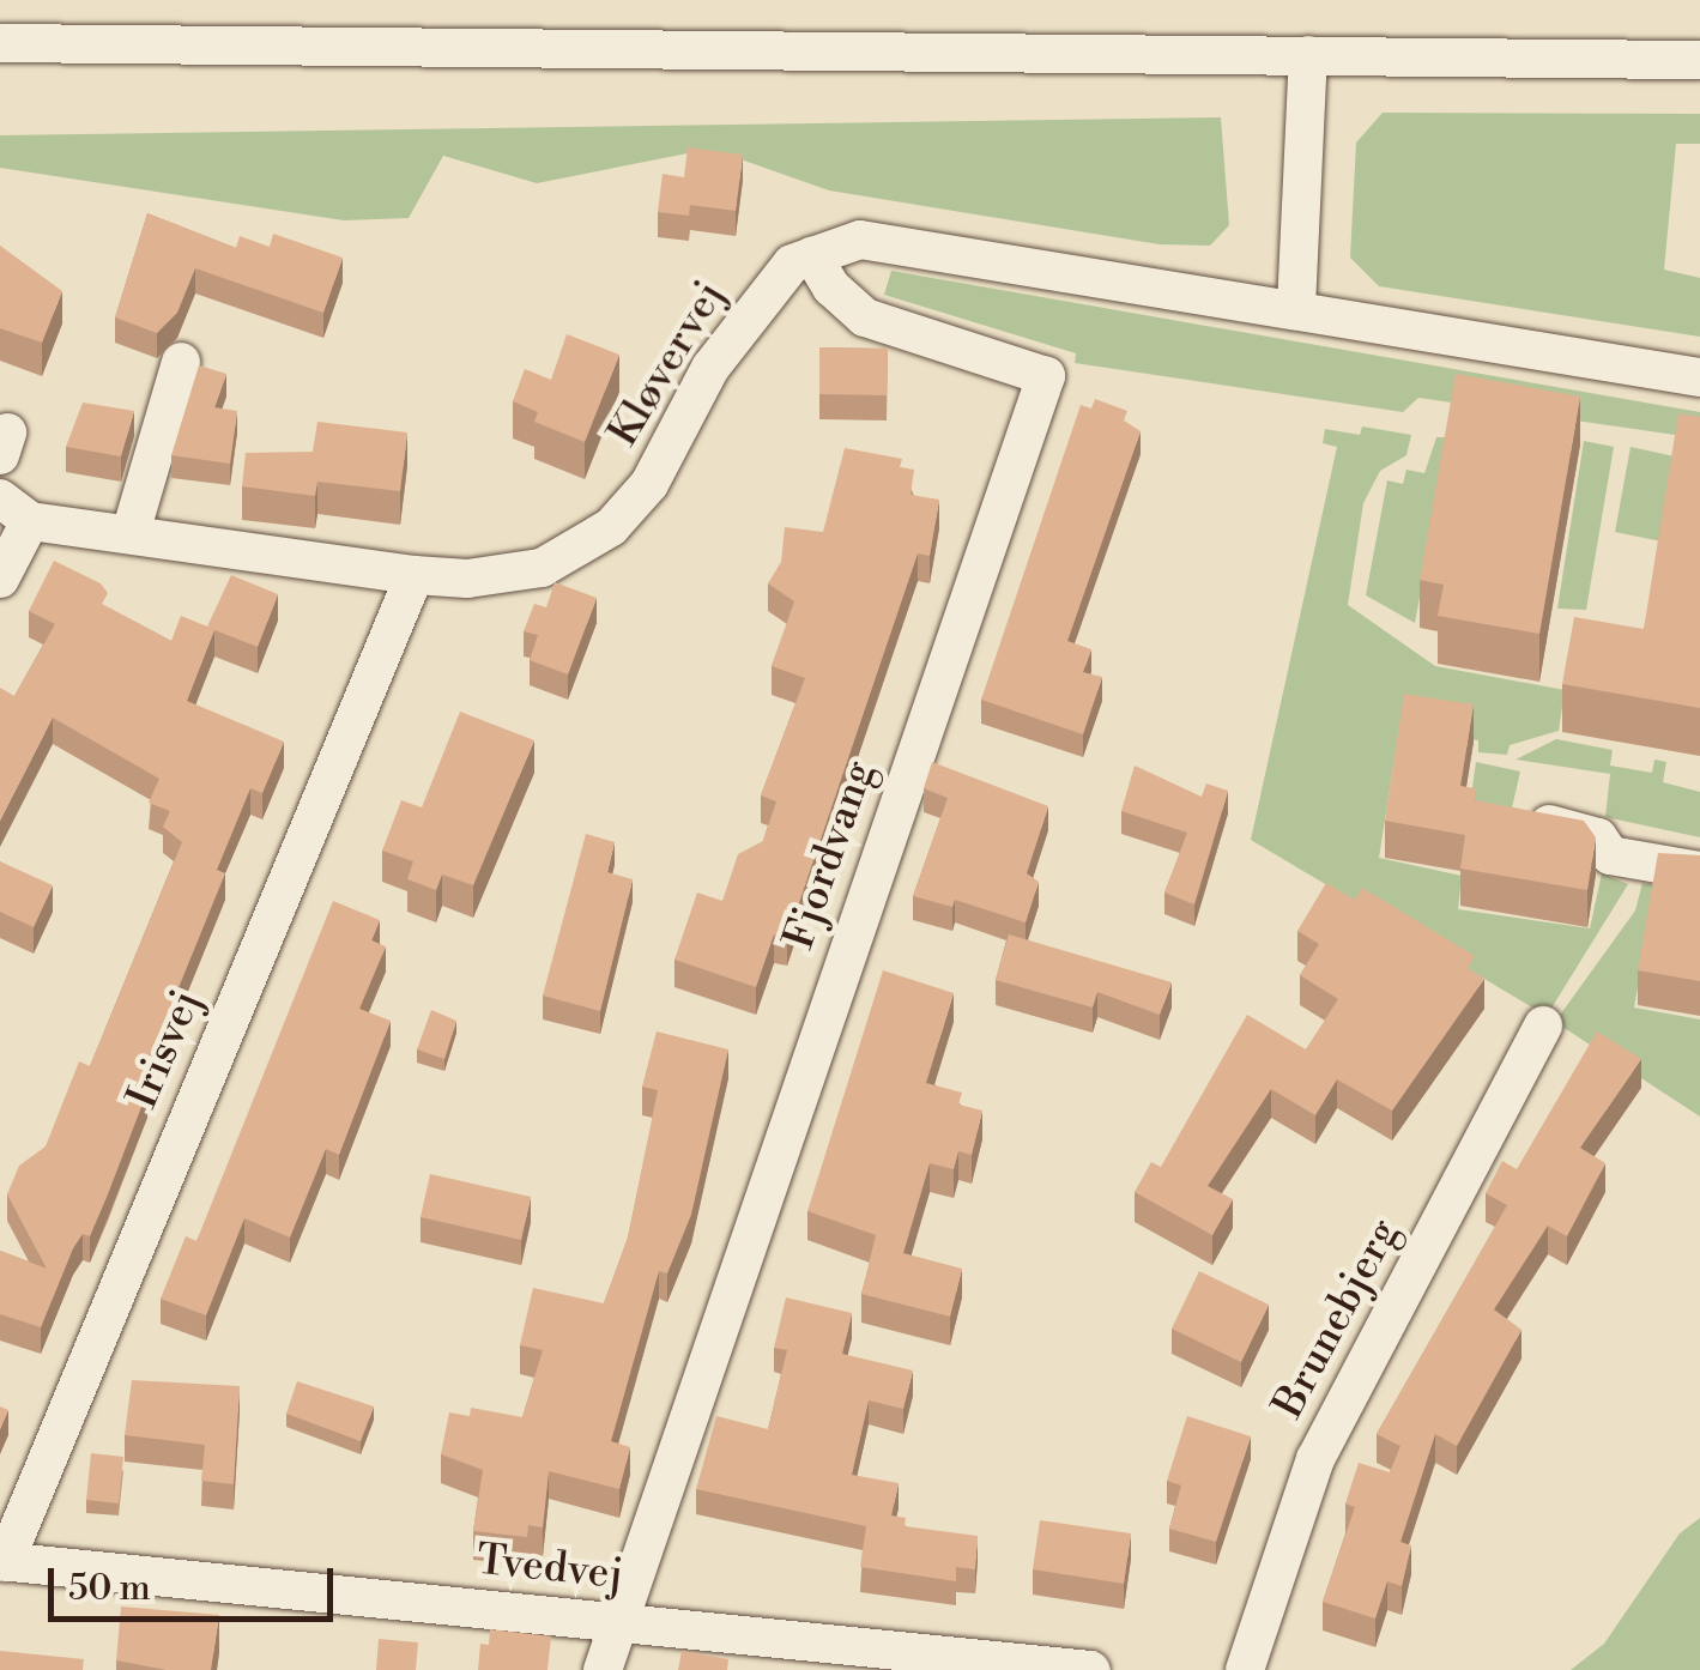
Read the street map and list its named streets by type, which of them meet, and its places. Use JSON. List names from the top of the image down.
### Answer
{
  "streets": {
    "street": [
      "Kløvervej",
      "Fjordvang",
      "Irisvej",
      "Brunebjerg",
      "Tvedvej"
    ]
  },
  "crossings": [
    ["Kløvervej", "Fjordvang"],
    ["Kløvervej", "Irisvej"],
    ["Fjordvang", "Tvedvej"],
    ["Irisvej", "Tvedvej"]
  ],
  "scale_bar": "50 m"
}
